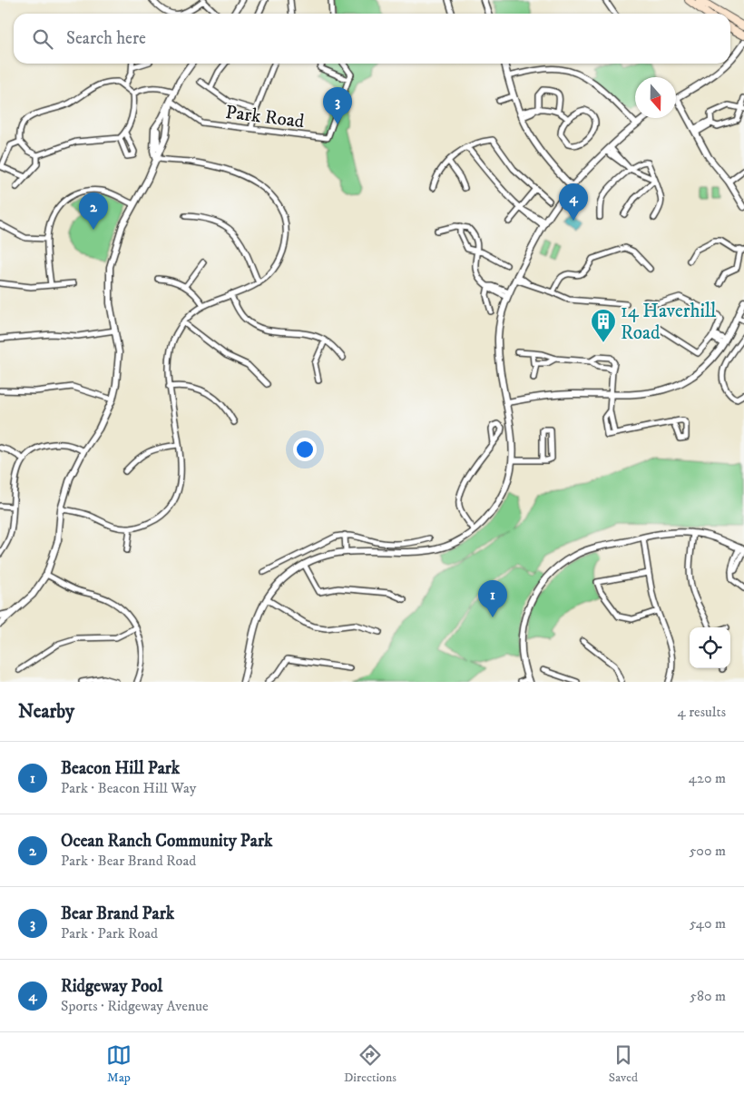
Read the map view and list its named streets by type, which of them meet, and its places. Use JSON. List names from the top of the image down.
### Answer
{
  "streets": {
    "street": ["Park Road"]
  },
  "places": {
    "building": ["14 Haverhill Road"]
  },
  "north": "bottom",
  "page": {
    "search": "Search here",
    "pins": [
      "3",
      "4",
      "2",
      "1"
    ],
    "heading": ["Nearby", "4 results"],
    "list": [
      {
        "mark": "1",
        "name": "Beacon Hill Park",
        "note": "Park · Beacon Hill Way",
        "value": "420 m"
      },
      {
        "mark": "2",
        "name": "Ocean Ranch Community Park",
        "note": "Park · Bear Brand Road",
        "value": "500 m"
      },
      {
        "mark": "3",
        "name": "Bear Brand Park",
        "note": "Park · Park Road",
        "value": "540 m"
      },
      {
        "mark": "4",
        "name": "Ridgeway Pool",
        "note": "Sports · Ridgeway Avenue",
        "value": "580 m"
      }
    ],
    "nav": ["Map", "Directions", "Saved"]
  }
}
